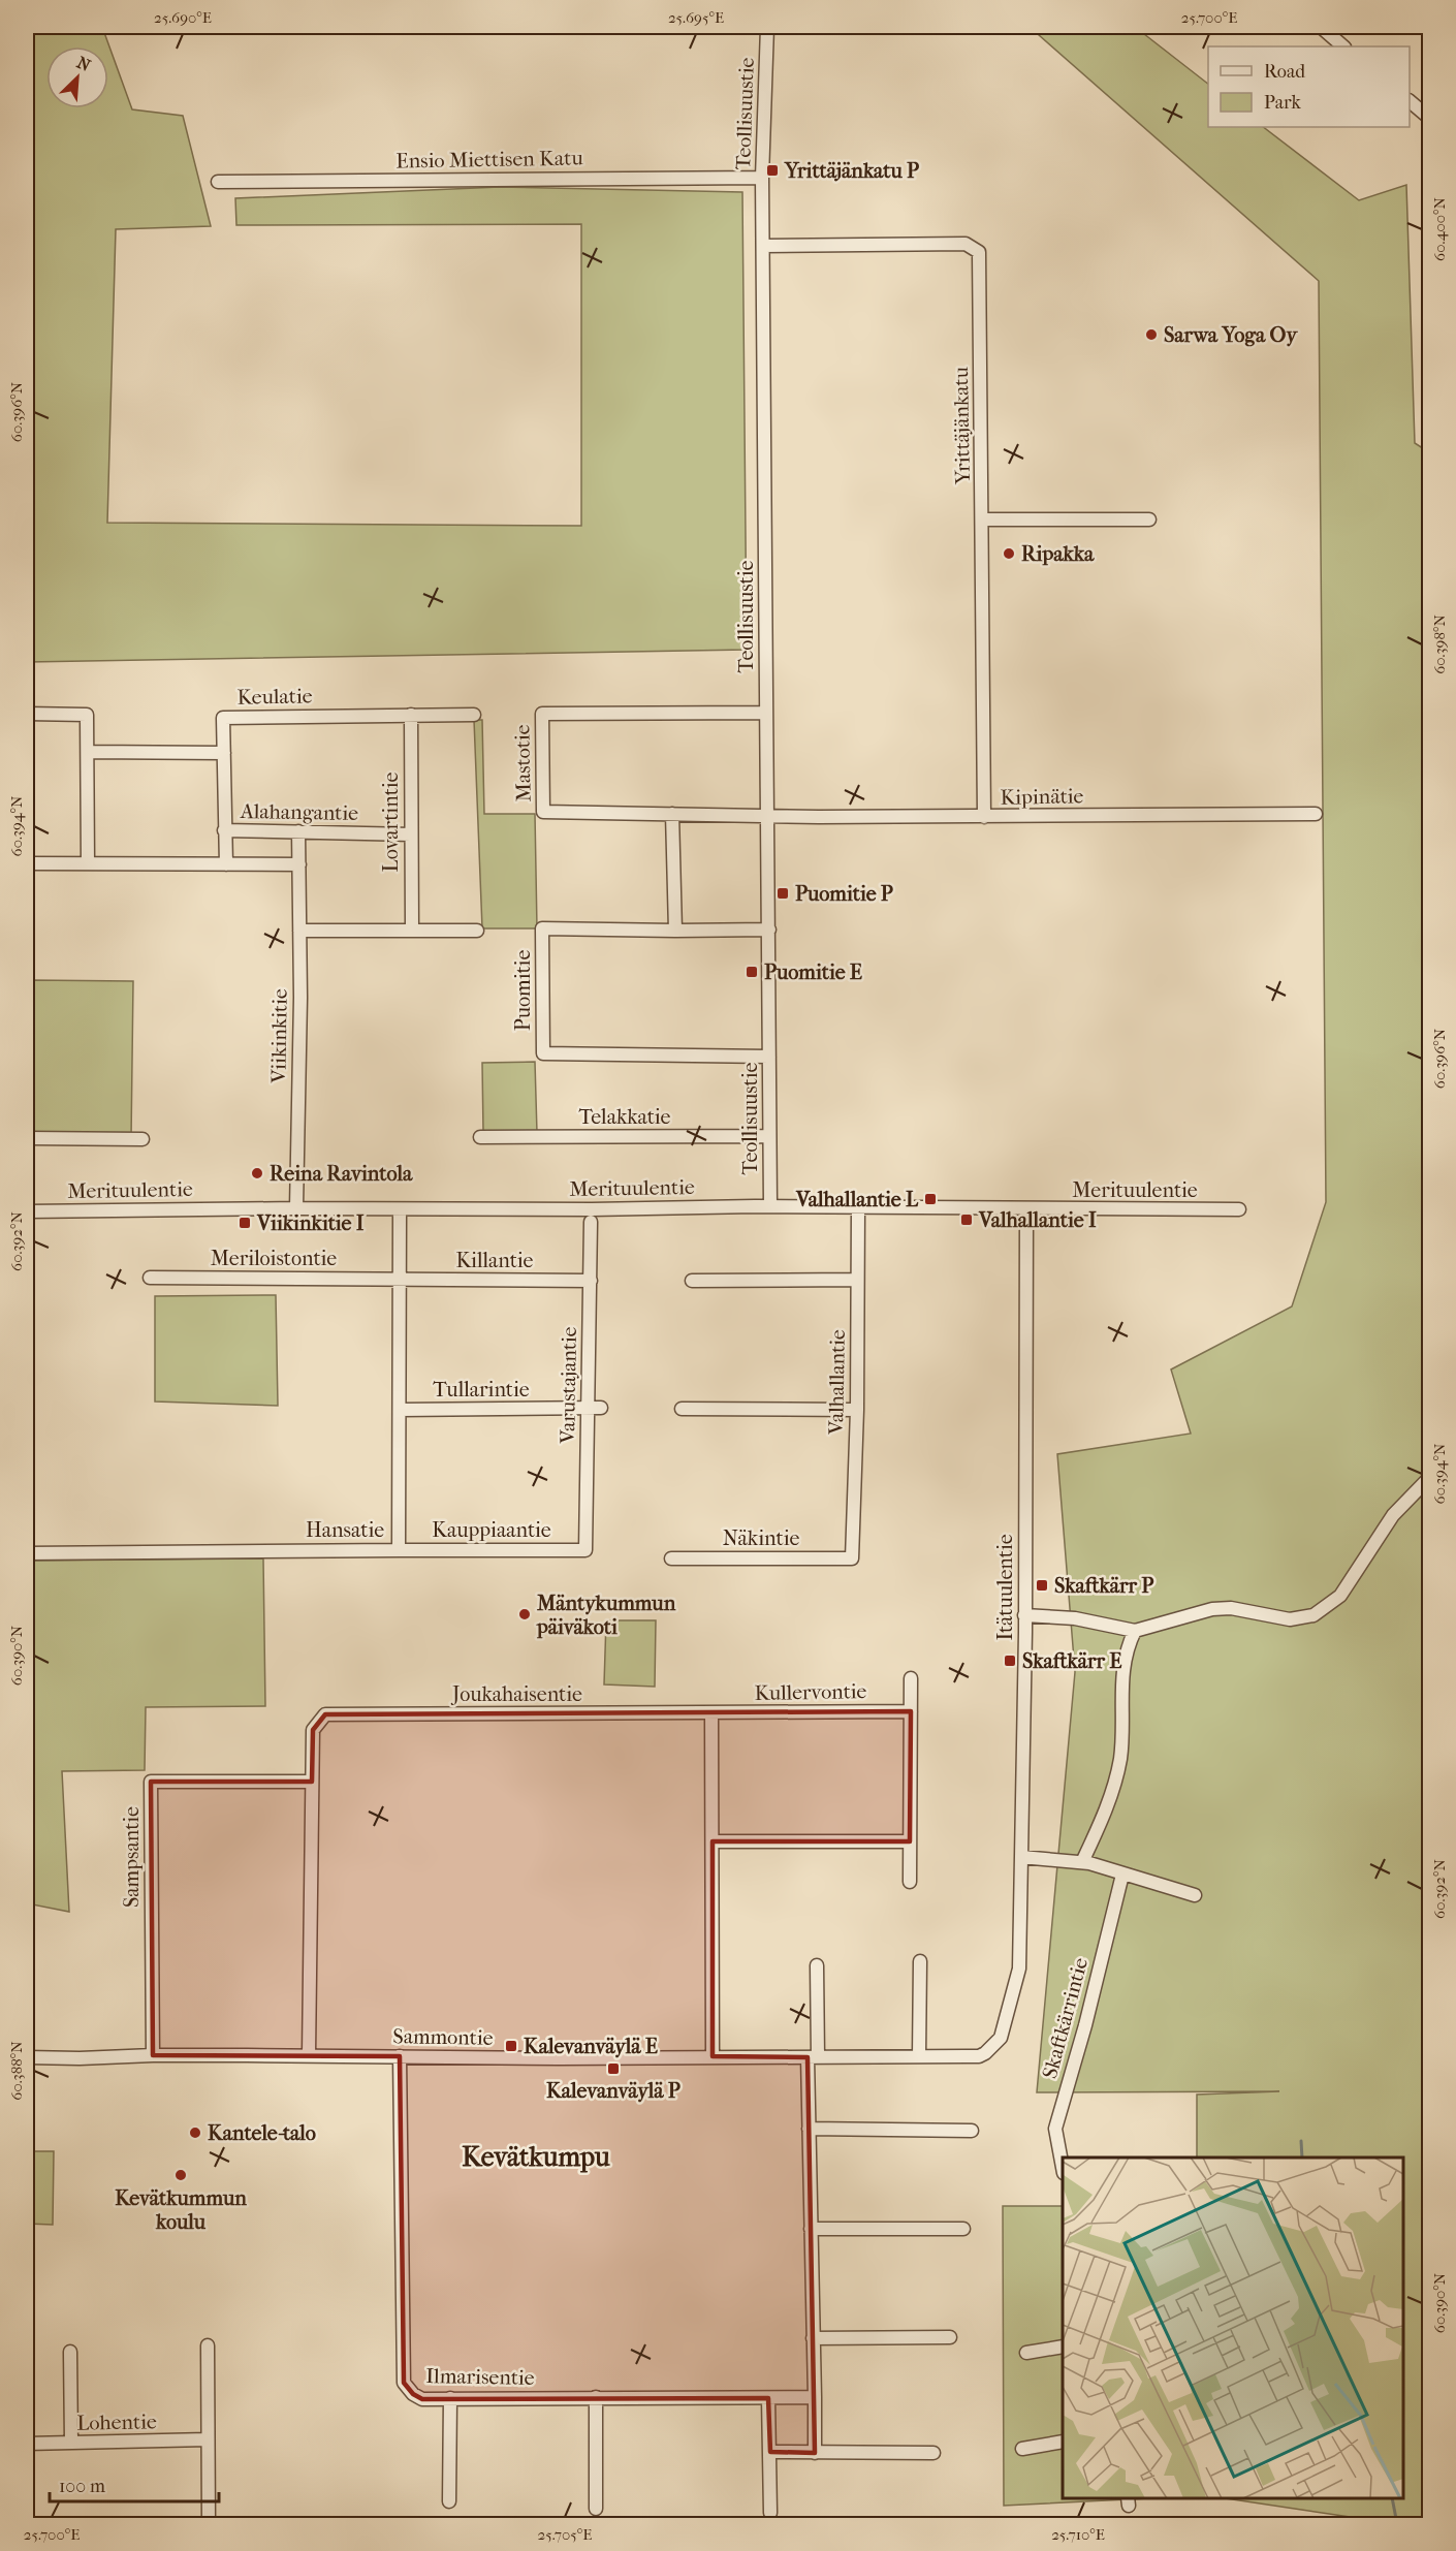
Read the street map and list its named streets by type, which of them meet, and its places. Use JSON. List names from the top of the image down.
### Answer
{
  "streets": {
    "street": [
      "Teollisuustie",
      "Ensio Miettisen Katu",
      "Yrittäjänkatu",
      "Keulatie",
      "Mastotie",
      "Kipinätie",
      "Alahangantie",
      "Lovartintie",
      "Puomitie",
      "Viikinkitie",
      "Telakkatie",
      "Merituulentie",
      "Meriloistontie",
      "Killantie",
      "Valhallantie",
      "Varustajantie",
      "Tullarintie",
      "Hansatie",
      "Kauppiaantie",
      "Näkintie",
      "Itätuulentie",
      "Kullervontie",
      "Joukahaisentie",
      "Sampsantie",
      "Skaftkärrintie",
      "Sammontie",
      "Ilmarisentie",
      "Lohentie"
    ]
  },
  "crossings": [
    ["Teollisuustie", "Ensio Miettisen Katu"],
    ["Teollisuustie", "Yrittäjänkatu"],
    ["Teollisuustie", "Mastotie"],
    ["Teollisuustie", "Kipinätie"],
    ["Teollisuustie", "Puomitie"],
    ["Teollisuustie", "Telakkatie"],
    ["Teollisuustie", "Merituulentie"],
    ["Yrittäjänkatu", "Kipinätie"],
    ["Keulatie", "Alahangantie"],
    ["Keulatie", "Lovartintie"],
    ["Mastotie", "Kipinätie"],
    ["Alahangantie", "Lovartintie"],
    ["Alahangantie", "Viikinkitie"],
    ["Viikinkitie", "Merituulentie"],
    ["Merituulentie", "Valhallantie"],
    ["Merituulentie", "Hansatie"],
    ["Merituulentie", "Itätuulentie"],
    ["Meriloistontie", "Killantie"],
    ["Meriloistontie", "Hansatie"],
    ["Killantie", "Varustajantie"],
    ["Killantie", "Hansatie"],
    ["Valhallantie", "Näkintie"],
    ["Varustajantie", "Tullarintie"],
    ["Varustajantie", "Kauppiaantie"],
    ["Tullarintie", "Hansatie"],
    ["Hansatie", "Kauppiaantie"],
    ["Itätuulentie", "Sammontie"],
    ["Kullervontie", "Joukahaisentie"],
    ["Joukahaisentie", "Sampsantie"],
    ["Joukahaisentie", "Sammontie"],
    ["Sampsantie", "Sammontie"],
    ["Sammontie", "Ilmarisentie"]
  ],
  "districts": ["Kevätkumpu"],
  "places": {
    "transit": [
      "Yrittäjänkatu P",
      "Puomitie P",
      "Puomitie E",
      "Valhallantie L",
      "Valhallantie I",
      "Viikinkitie I",
      "Skaftkärr P",
      "Skaftkärr E",
      "Kalevanväylä E",
      "Kalevanväylä P"
    ],
    "other": [
      "Sarwa Yoga Oy",
      "Ripakka",
      "Reina Ravintola",
      "Mäntykummun päiväkoti",
      "Kantele-talo",
      "Kevätkummun koulu"
    ]
  },
  "legend": ["Road", "Park"],
  "scale_bar": "100 m",
  "north": "top right",
  "coordinates": [
    "25.690°E",
    "25.695°E",
    "25.700°E",
    "60.400°N",
    "60.396°N",
    "60.398°N",
    "60.394°N",
    "60.392°N",
    "60.390°N",
    "60.388°N",
    "25.705°E",
    "25.710°E"
  ]
}
